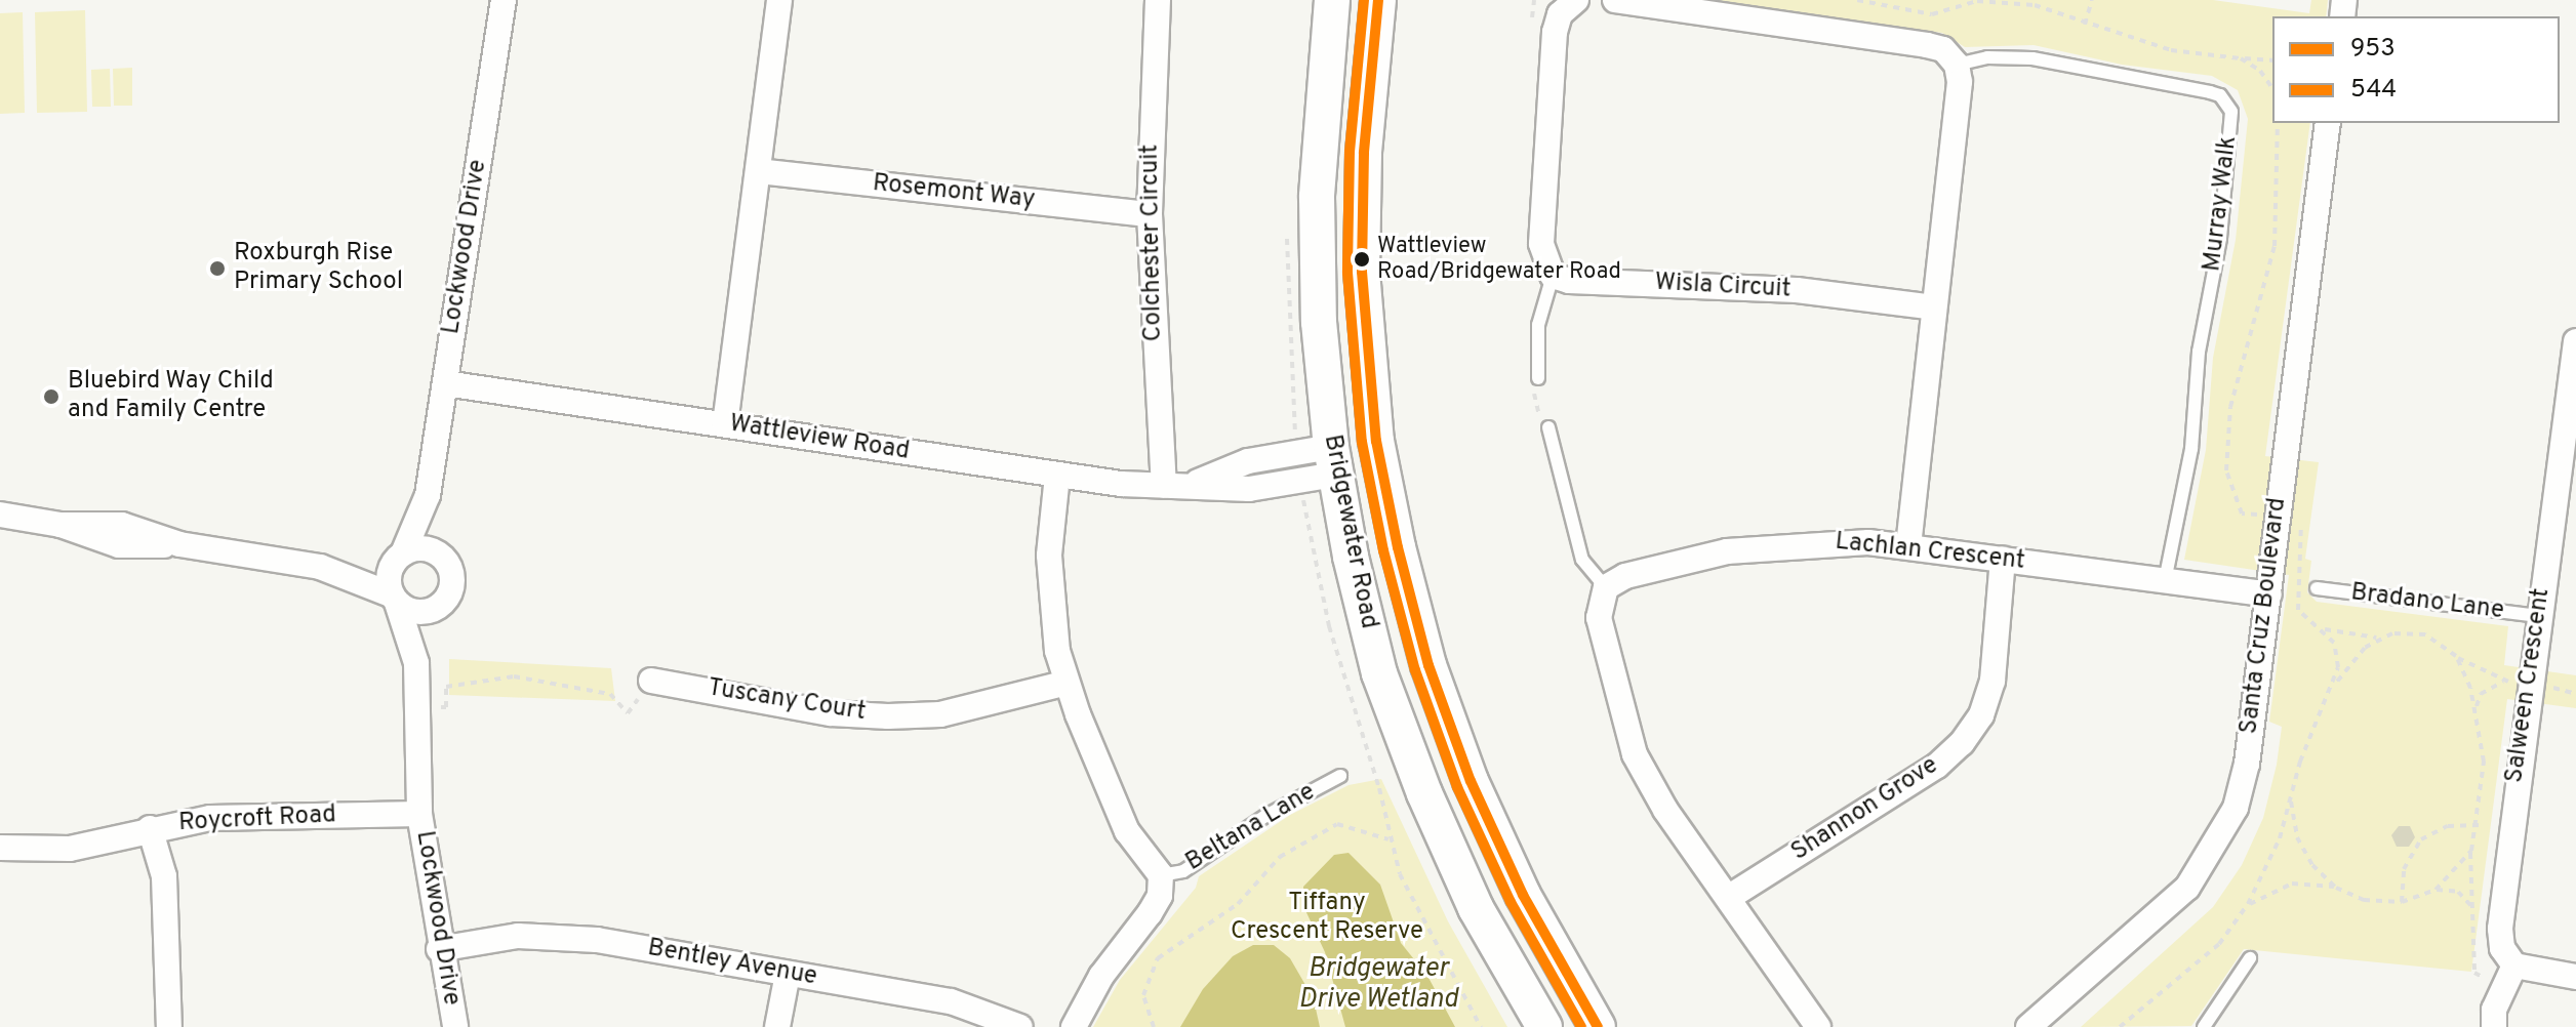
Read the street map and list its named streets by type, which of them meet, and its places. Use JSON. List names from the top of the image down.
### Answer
{
  "streets": {
    "street": [
      "Rosemont Way",
      "Colchester Circuit",
      "Lockwood Drive",
      "Wisla Circuit",
      "Wattleview Road",
      "Bridgewater Road",
      "Lachlan Crescent",
      "Santa Cruz Boulevard",
      "Salween Crescent",
      "Tuscany Court",
      "Shannon Grove",
      "Roycroft Road",
      "Bentley Avenue"
    ],
    "lane": ["Murray Walk", "Bradano Lane", "Beltana Lane"]
  },
  "crossings": [
    ["Rosemont Way", "Colchester Circuit"],
    ["Murray Walk", "Lachlan Crescent"],
    ["Colchester Circuit", "Wattleview Road"],
    ["Lockwood Drive", "Wattleview Road"],
    ["Lockwood Drive", "Roycroft Road"],
    ["Lockwood Drive", "Bentley Avenue"],
    ["Wattleview Road", "Bridgewater Road"],
    ["Lachlan Crescent", "Santa Cruz Boulevard"],
    ["Lachlan Crescent", "Shannon Grove"],
    ["Bradano Lane", "Salween Crescent"]
  ],
  "water": ["Bridgewater Drive Wetland"],
  "parks": ["Tiffany Crescent Reserve"],
  "places": ["Wattleview Road/Bridgewater Road", "Roxburgh Rise Primary School", "Bluebird Way Child and Family Centre"],
  "lines": ["transit line 953", "transit line 544"],
  "legend": ["953", "544"]
}
